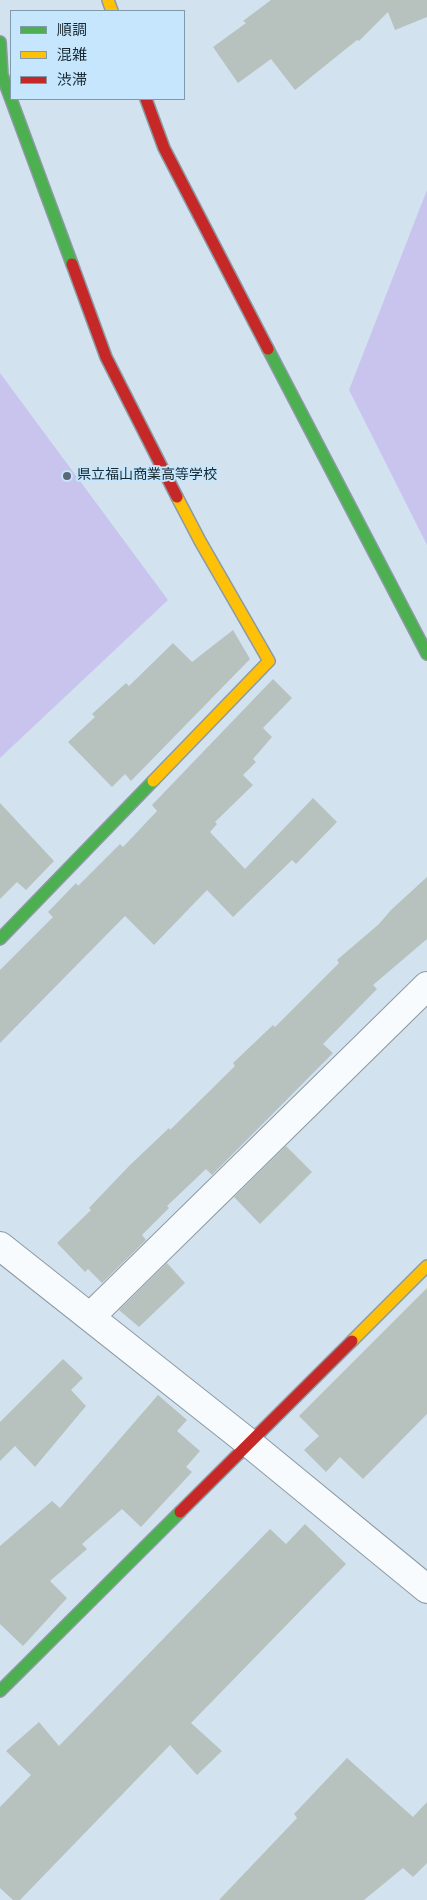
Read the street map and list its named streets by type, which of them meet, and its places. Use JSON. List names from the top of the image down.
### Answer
{
  "places": ["県立福山商業高等学校"],
  "legend": ["順調", "混雑", "渋滞"]
}
